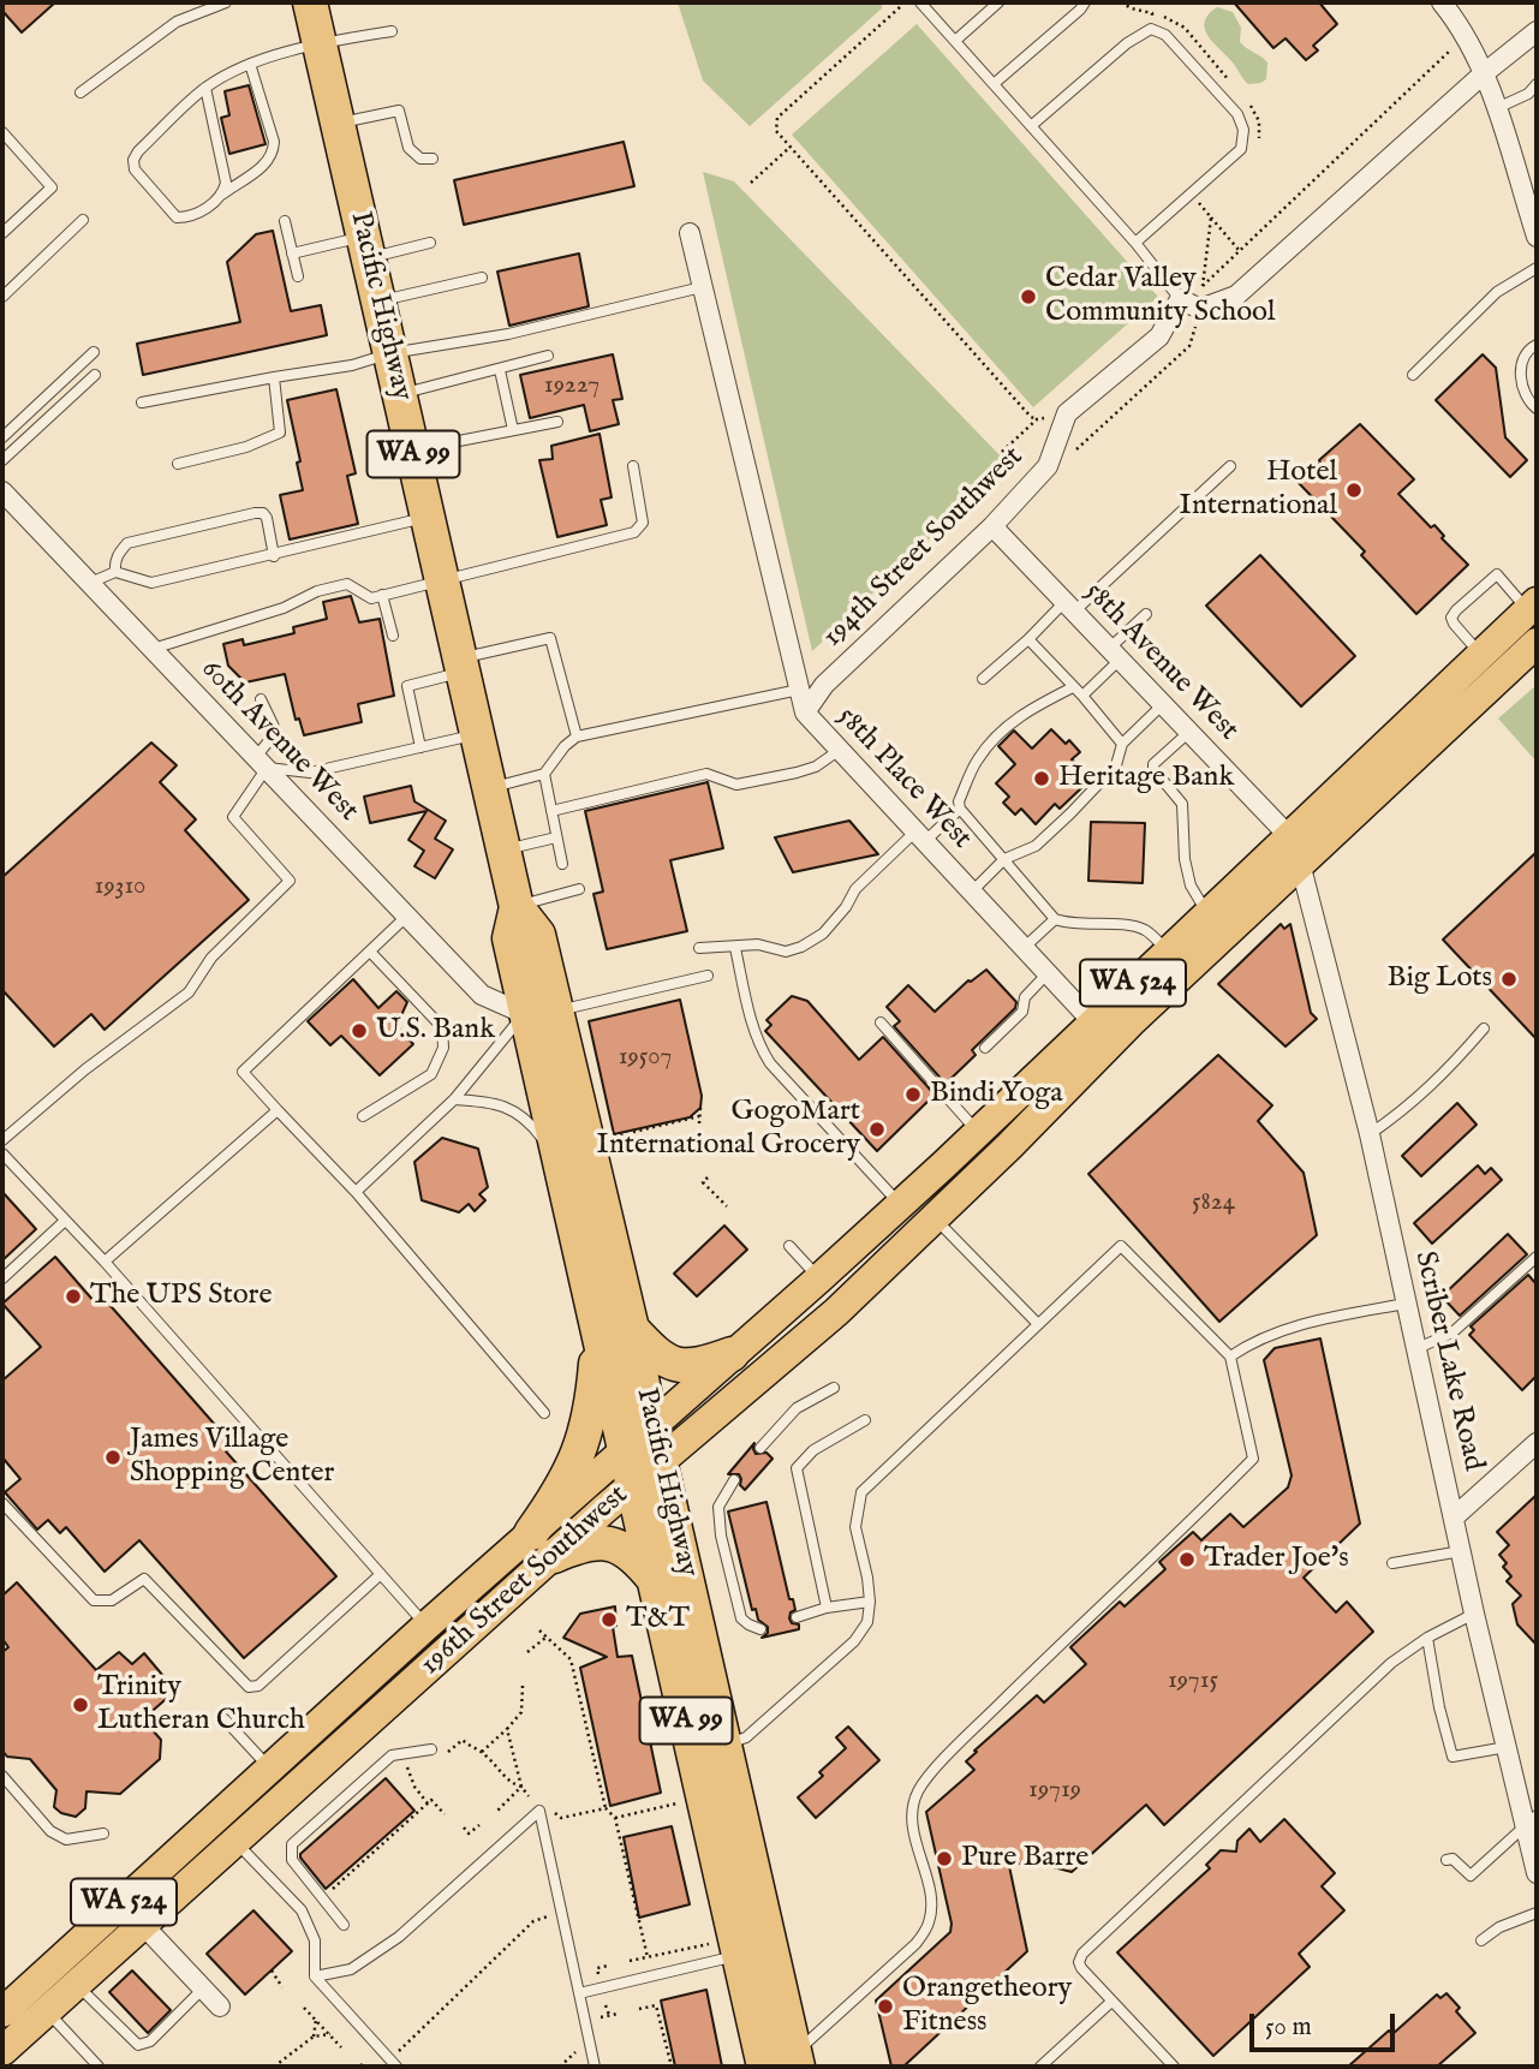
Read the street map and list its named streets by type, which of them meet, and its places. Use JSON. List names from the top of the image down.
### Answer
{
  "streets": {
    "highway": ["Pacific Highway", "WA 99"],
    "main road": ["WA 524", "196th Street Southwest"],
    "street": [
      "194th Street Southwest",
      "58th Avenue West",
      "60th Avenue West",
      "58th Place West",
      "Scriber Lake Road"
    ]
  },
  "crossings": [
    ["Pacific Highway", "60th Avenue West"],
    ["Pacific Highway", "196th Street Southwest"],
    ["194th Street Southwest", "58th Avenue West"],
    ["194th Street Southwest", "58th Place West"],
    ["58th Avenue West", "Scriber Lake Road"],
    ["58th Avenue West", "196th Street Southwest"],
    ["58th Place West", "196th Street Southwest"],
    ["Scriber Lake Road", "196th Street Southwest"]
  ],
  "places": [
    "Cedar Valley Community School",
    "Hotel International",
    "Heritage Bank",
    "Big Lots",
    "U.S. Bank",
    "Bindi Yoga",
    "GogoMart International Grocery",
    "The UPS Store",
    "James Village Shopping Center",
    "Trader Joe's",
    "T&T",
    "Trinity Lutheran Church",
    "Pure Barre",
    "Orangetheory Fitness"
  ],
  "house_numbers": [
    "19227",
    "19310",
    "19507",
    "5824",
    "19715",
    "19719"
  ],
  "scale_bar": "50 m"
}
